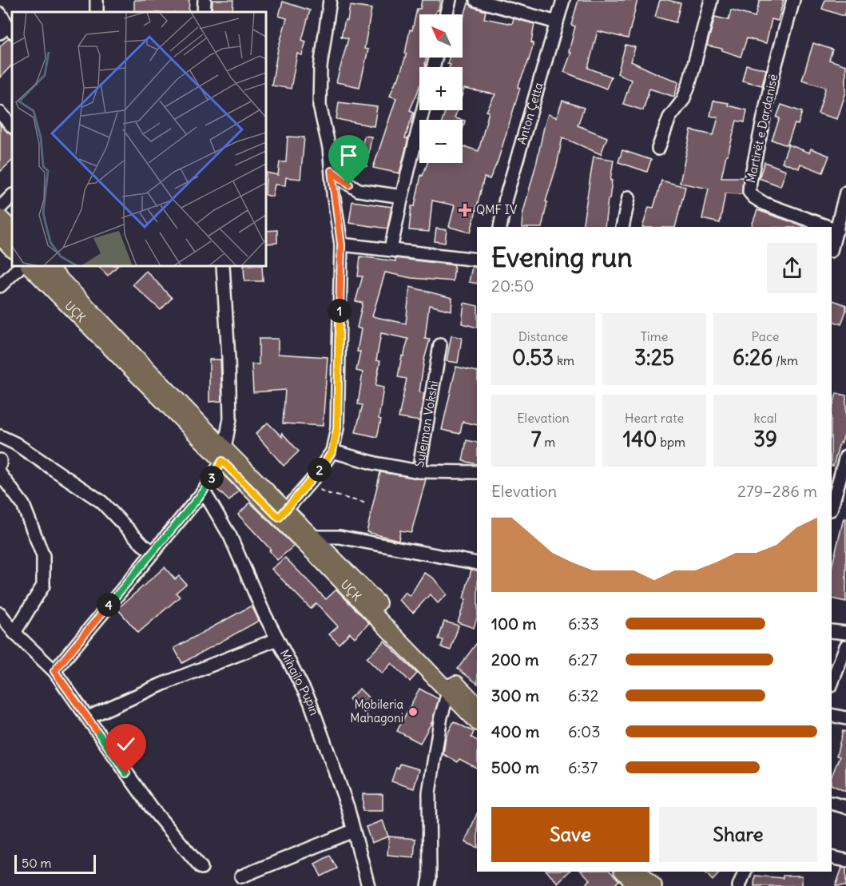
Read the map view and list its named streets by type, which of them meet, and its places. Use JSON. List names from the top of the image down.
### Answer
{
  "streets": {
    "main road": ["UÇK"],
    "street": [
      "Anton Çetta",
      "Martirët e Dardanisë",
      "Sylejman Vokshi",
      "Mihajlo Pupin"
    ]
  },
  "places": {
    "health": ["QMF IV"],
    "other": ["Mobileria Mahagoni"]
  },
  "scale_bar": "50 m",
  "north": "top left",
  "page": {
    "map_buttons": ["+", "−"],
    "heading": ["Evening run", "20:50"],
    "pins": [
      "1",
      "2",
      "3",
      "4"
    ],
    "stats": [
      ["Distance", "0.53 km"],
      ["Time", "3:25"],
      ["Pace", "6:26 /km"],
      ["Elevation", "7 m"],
      ["Heart rate", "140 bpm"],
      ["kcal", "39"]
    ],
    "chart": ["Elevation", "279–286 m"],
    "list": [
      {
        "name": "100 m",
        "note": "6:33"
      },
      {
        "name": "200 m",
        "note": "6:27"
      },
      {
        "name": "300 m",
        "note": "6:32"
      },
      {
        "name": "400 m",
        "note": "6:03"
      },
      {
        "name": "500 m",
        "note": "6:37"
      }
    ],
    "buttons": ["Save", "Share"],
    "scale": "50 m"
  }
}
